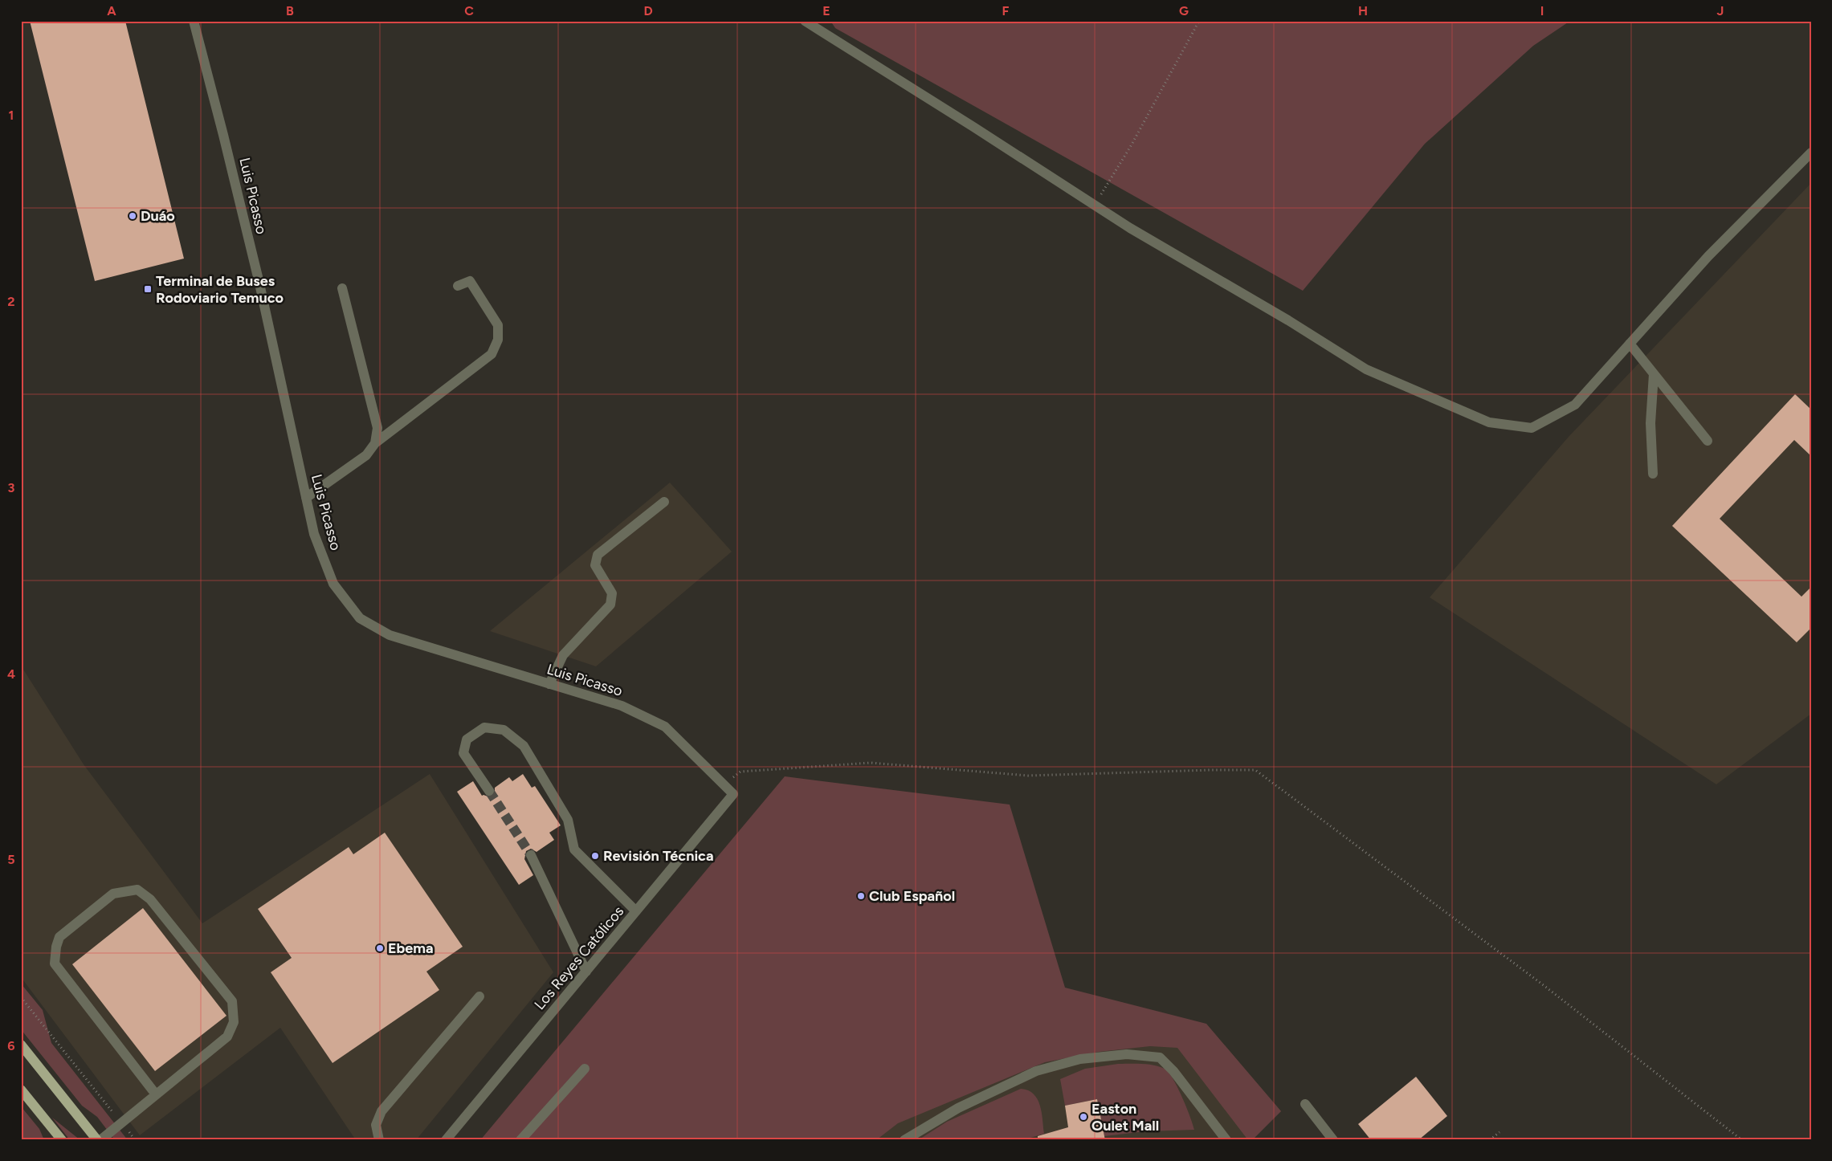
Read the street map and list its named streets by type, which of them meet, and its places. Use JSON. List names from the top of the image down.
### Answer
{
  "streets": {
    "street": ["Luis Picasso", "Los Reyes Católicos"]
  },
  "crossings": [
    ["Luis Picasso", "Los Reyes Católicos"]
  ],
  "places": {
    "other": [
      "Duáo",
      "Revisión Técnica",
      "Club Español",
      "Ebema",
      "Easton Oulet Mall"
    ],
    "transit": ["Terminal de Buses Rodoviario Temuco"]
  },
  "grid": {
    "columns": [
      "A",
      "B",
      "C",
      "D",
      "E",
      "F",
      "G",
      "H",
      "I",
      "J"
    ],
    "rows": [
      "1",
      "2",
      "3",
      "4",
      "5",
      "6"
    ]
  }
}
